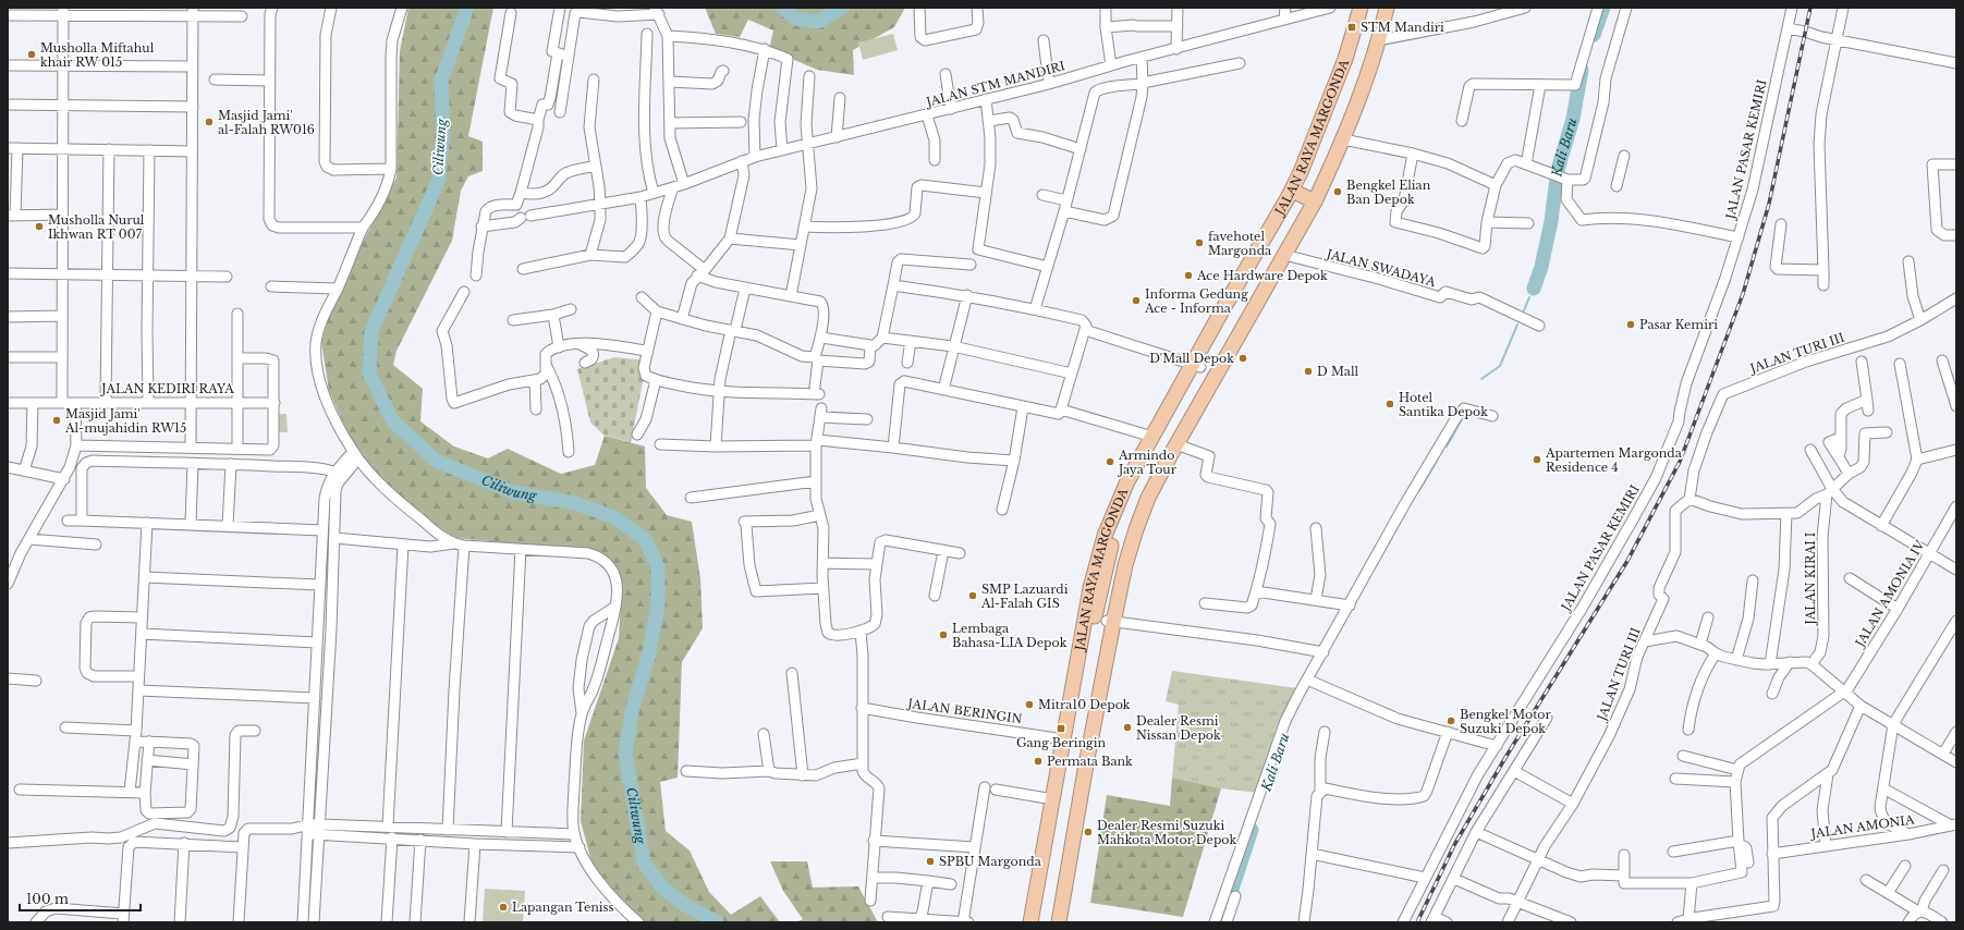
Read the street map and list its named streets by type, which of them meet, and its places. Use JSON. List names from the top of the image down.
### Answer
{
  "streets": {
    "highway": ["JALAN RAYA MARGONDA"],
    "street": [
      "JALAN STM MANDIRI",
      "JALAN PASAR KEMIRI",
      "JALAN SWADAYA",
      "JALAN TURI III",
      "JALAN KEDIRI RAYA",
      "JALAN KIRAI I",
      "JALAN AMONIA IV",
      "JALAN BERINGIN",
      "JALAN AMONIA"
    ]
  },
  "crossings": [
    ["JALAN RAYA MARGONDA", "JALAN SWADAYA"],
    ["JALAN RAYA MARGONDA", "JALAN BERINGIN"]
  ],
  "water": ["Ciliwung", "Kali Baru"],
  "places": {
    "transit": ["STM Mandiri", "Gang Beringin"],
    "other": [
      "Musholla Miftahul khair RW 015",
      "Masjid Jami' al-Falah RW016",
      "Bengkel Elian Ban Depok",
      "Musholla Nurul Ikhwan RT 007",
      "favehotel Margonda",
      "Ace Hardware Depok",
      "Informa Gedung Ace - Informa",
      "Pasar Kemiri",
      "D'Mall Depok",
      "D Mall",
      "Hotel Santika Depok",
      "Masjid Jami' Al-mujahidin RW15",
      "Apartemen Margonda Residence 4",
      "Armindo Jaya Tour",
      "SMP Lazuardi Al-Falah GIS",
      "Lembaga Bahasa-LIA Depok",
      "Mitra10 Depok",
      "Bengkel Motor Suzuki Depok",
      "Dealer Resmi Nissan Depok",
      "Permata Bank",
      "Dealer Resmi Suzuki Mahkota Motor Depok",
      "SPBU Margonda",
      "Lapangan Teniss"
    ]
  },
  "scale_bar": "100 m"
}
